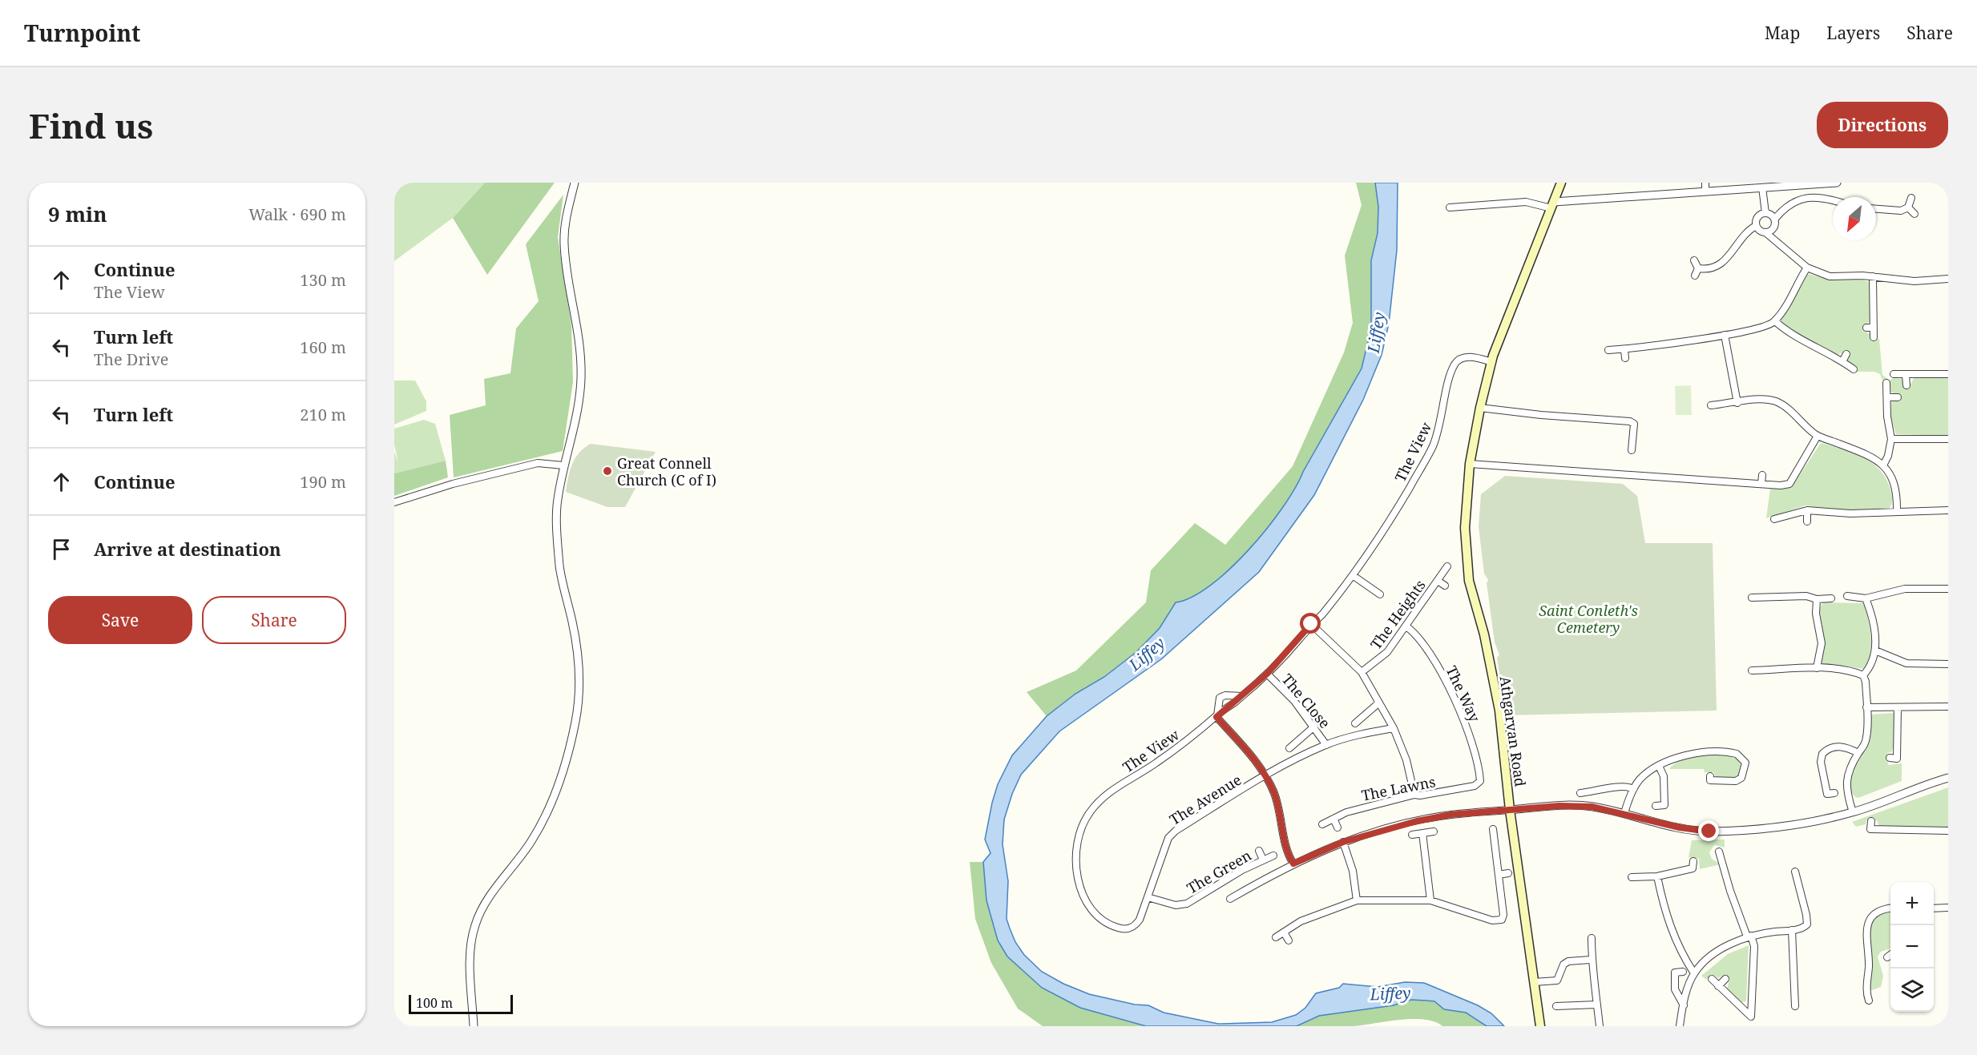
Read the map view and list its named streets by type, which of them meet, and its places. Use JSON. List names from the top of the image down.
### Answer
{
  "streets": {
    "main road": ["Athgarvan Road"],
    "street": [
      "The View",
      "The Heights",
      "The Way",
      "The Close",
      "The Lawns",
      "The Avenue",
      "The Green"
    ]
  },
  "crossings": [
    ["The View", "The Close"],
    ["The View", "Athgarvan Road"],
    ["The View", "The Avenue"],
    ["The View", "The Green"],
    ["The Heights", "The Way"],
    ["The Way", "The Lawns"],
    ["The Close", "The Avenue"],
    ["The Avenue", "The Green"]
  ],
  "water": ["Liffey"],
  "parks": ["Saint Conleth's Cemetery"],
  "places": ["Great Connell Church (C of I)"],
  "scale_bar": "100 m",
  "north": "bottom left",
  "page": {
    "header": "Turnpoint",
    "nav": ["Map", "Layers", "Share"],
    "buttons": [
      "Directions",
      ["Save", "Share"]
    ],
    "title": "Find us",
    "heading": ["9 min", "Walk · 690 m"],
    "list": [
      ["Continue", "The View", "130 m"],
      ["Turn left", "The Drive", "160 m"],
      ["Turn left", "210 m"],
      ["Continue", "190 m"],
      "Arrive at destination"
    ],
    "map_buttons": ["+", "−"],
    "scale": "100 m"
  }
}
